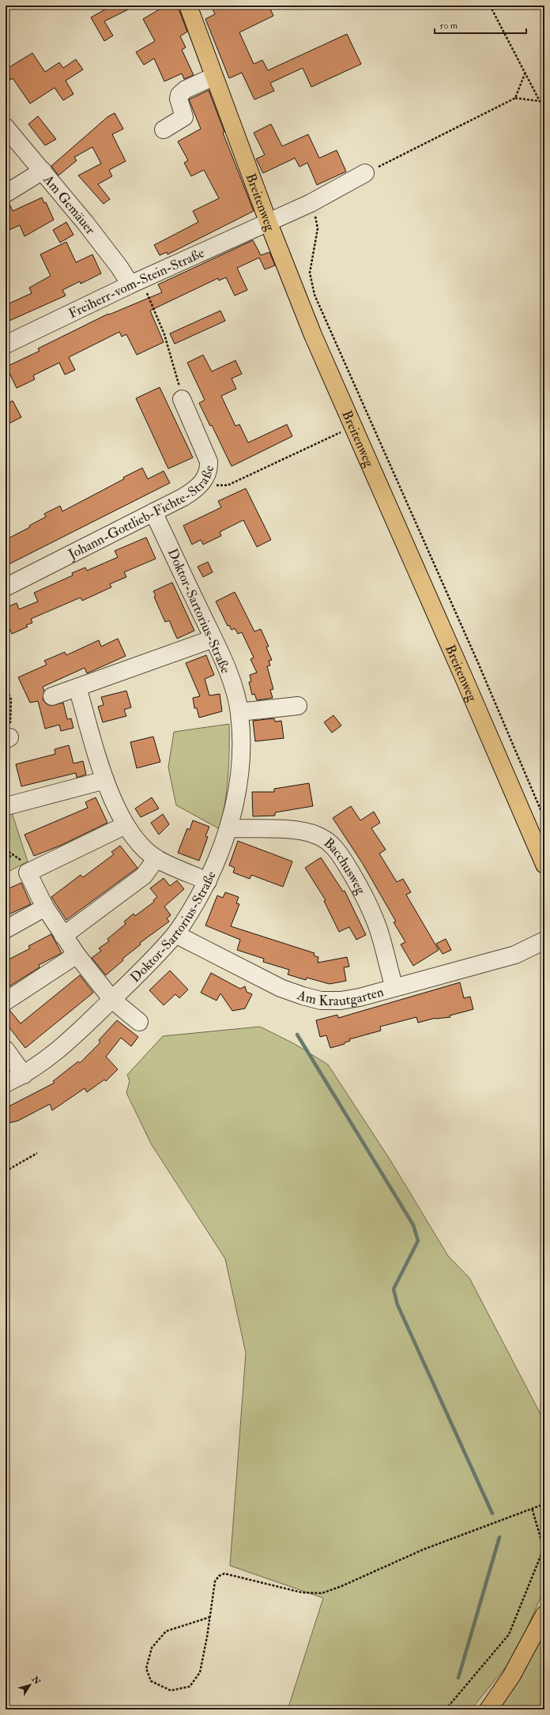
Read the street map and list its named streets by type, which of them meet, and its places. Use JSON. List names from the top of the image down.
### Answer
{
  "streets": {
    "main road": ["Breitenweg"],
    "street": [
      "Am Gemäuer",
      "Freiherr-vom-Stein-Straße",
      "Johann-Gottlieb-Fichte-Straße",
      "Doktor-Sartorius-Straße",
      "Bacchusweg",
      "Am Krautgarten"
    ]
  },
  "crossings": [
    ["Breitenweg", "Freiherr-vom-Stein-Straße"],
    ["Am Gemäuer", "Freiherr-vom-Stein-Straße"],
    ["Johann-Gottlieb-Fichte-Straße", "Doktor-Sartorius-Straße"],
    ["Doktor-Sartorius-Straße", "Bacchusweg"],
    ["Doktor-Sartorius-Straße", "Am Krautgarten"],
    ["Bacchusweg", "Am Krautgarten"]
  ],
  "scale_bar": "50 m",
  "north": "top right"
}
